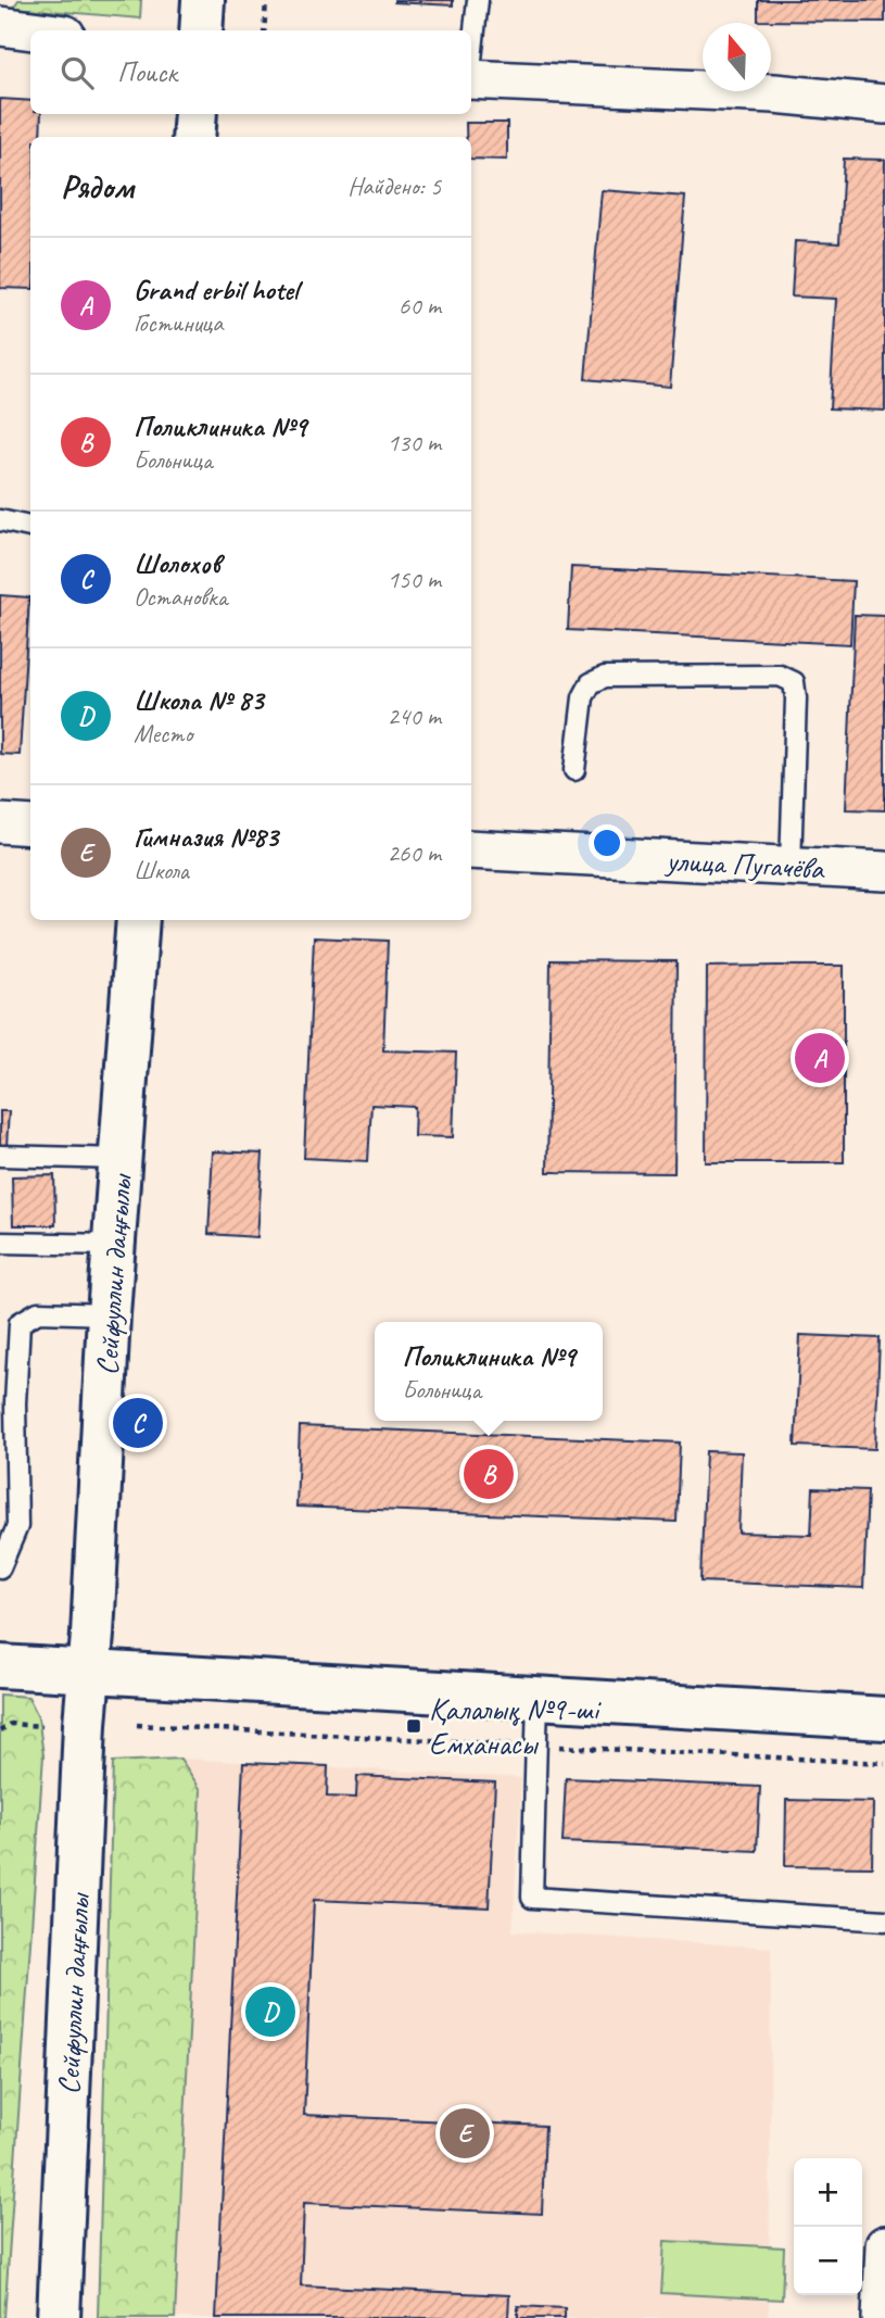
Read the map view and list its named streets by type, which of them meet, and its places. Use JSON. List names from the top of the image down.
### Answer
{
  "streets": {
    "main road": ["Сейфуллин даңғылы"],
    "street": ["улица Пугачёва"]
  },
  "places": {
    "transit": ["Қалалық №9-ші Емханасы"]
  },
  "north": "top",
  "page": {
    "search": "Поиск",
    "heading": ["Рядом", "Найдено: 5"],
    "list": [
      {
        "mark": "A",
        "name": "Grand erbil hotel",
        "note": "Гостиница",
        "value": "60 m"
      },
      {
        "mark": "B",
        "name": "Поликлиника №9",
        "note": "Больница",
        "value": "130 m"
      },
      {
        "mark": "C",
        "name": "Шолохов",
        "note": "Остановка",
        "value": "150 m"
      },
      {
        "mark": "D",
        "name": "Школа № 83",
        "note": "Место",
        "value": "240 m"
      },
      {
        "mark": "E",
        "name": "Гимназия №83",
        "note": "Школа",
        "value": "260 m"
      }
    ],
    "pins": [
      "A",
      "C",
      "B",
      "D",
      "E"
    ],
    "popup": ["Поликлиника №9", "Больница"],
    "map_buttons": ["+", "−"]
  }
}
